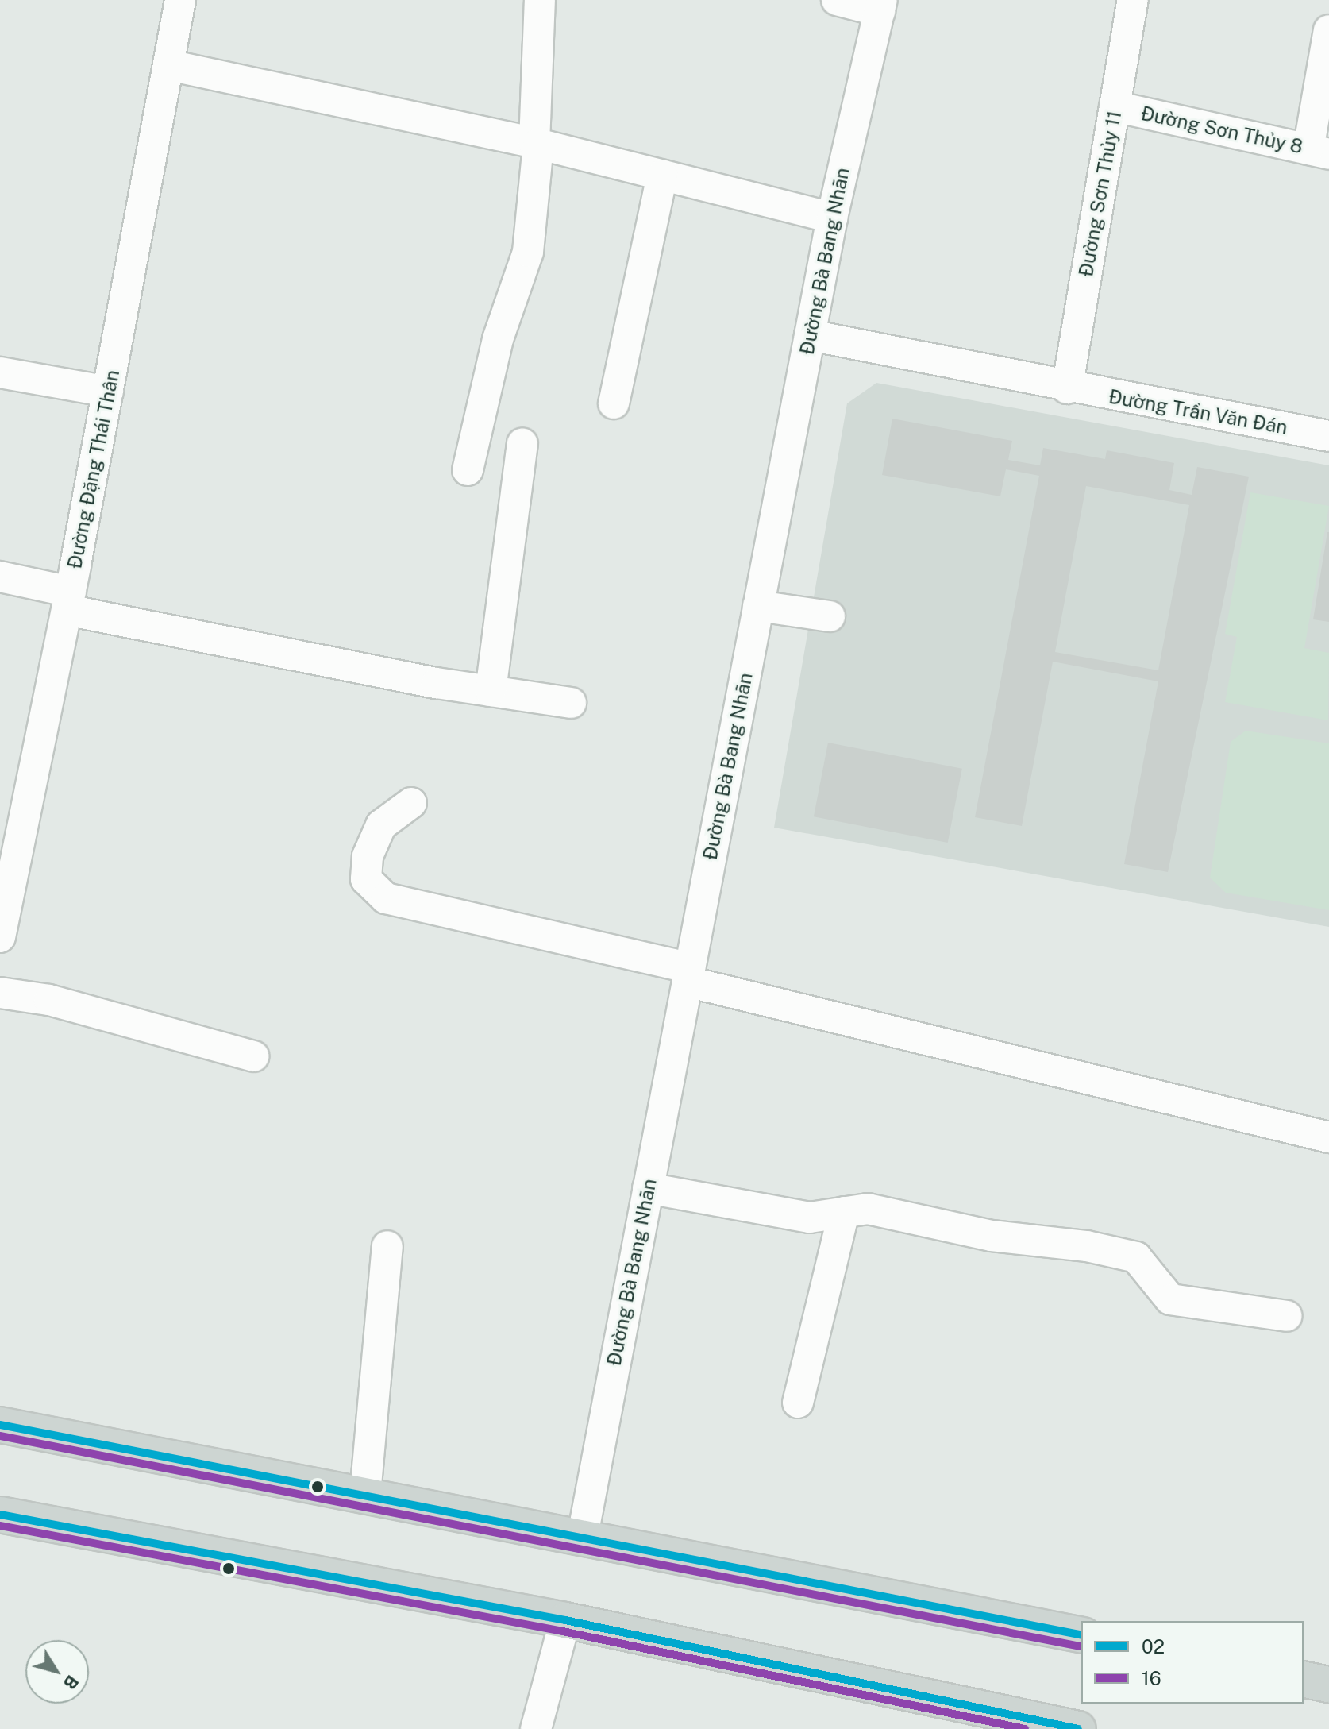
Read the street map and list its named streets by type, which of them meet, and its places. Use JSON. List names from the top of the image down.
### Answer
{
  "streets": {
    "street": [
      "Đường Sơn Thủy 8",
      "Đường Sơn Thủy 11",
      "Đường Bà Bang Nhãn",
      "Đường Trần Văn Đán",
      "Đường Đặng Thái Thân"
    ]
  },
  "crossings": [
    ["Đường Sơn Thủy 8", "Đường Sơn Thủy 11"],
    ["Đường Sơn Thủy 11", "Đường Trần Văn Đán"],
    ["Đường Bà Bang Nhãn", "Đường Trần Văn Đán"]
  ],
  "lines": ["transit line 02", "transit line 16"],
  "legend": ["02", "16"],
  "north": "bottom right"
}
